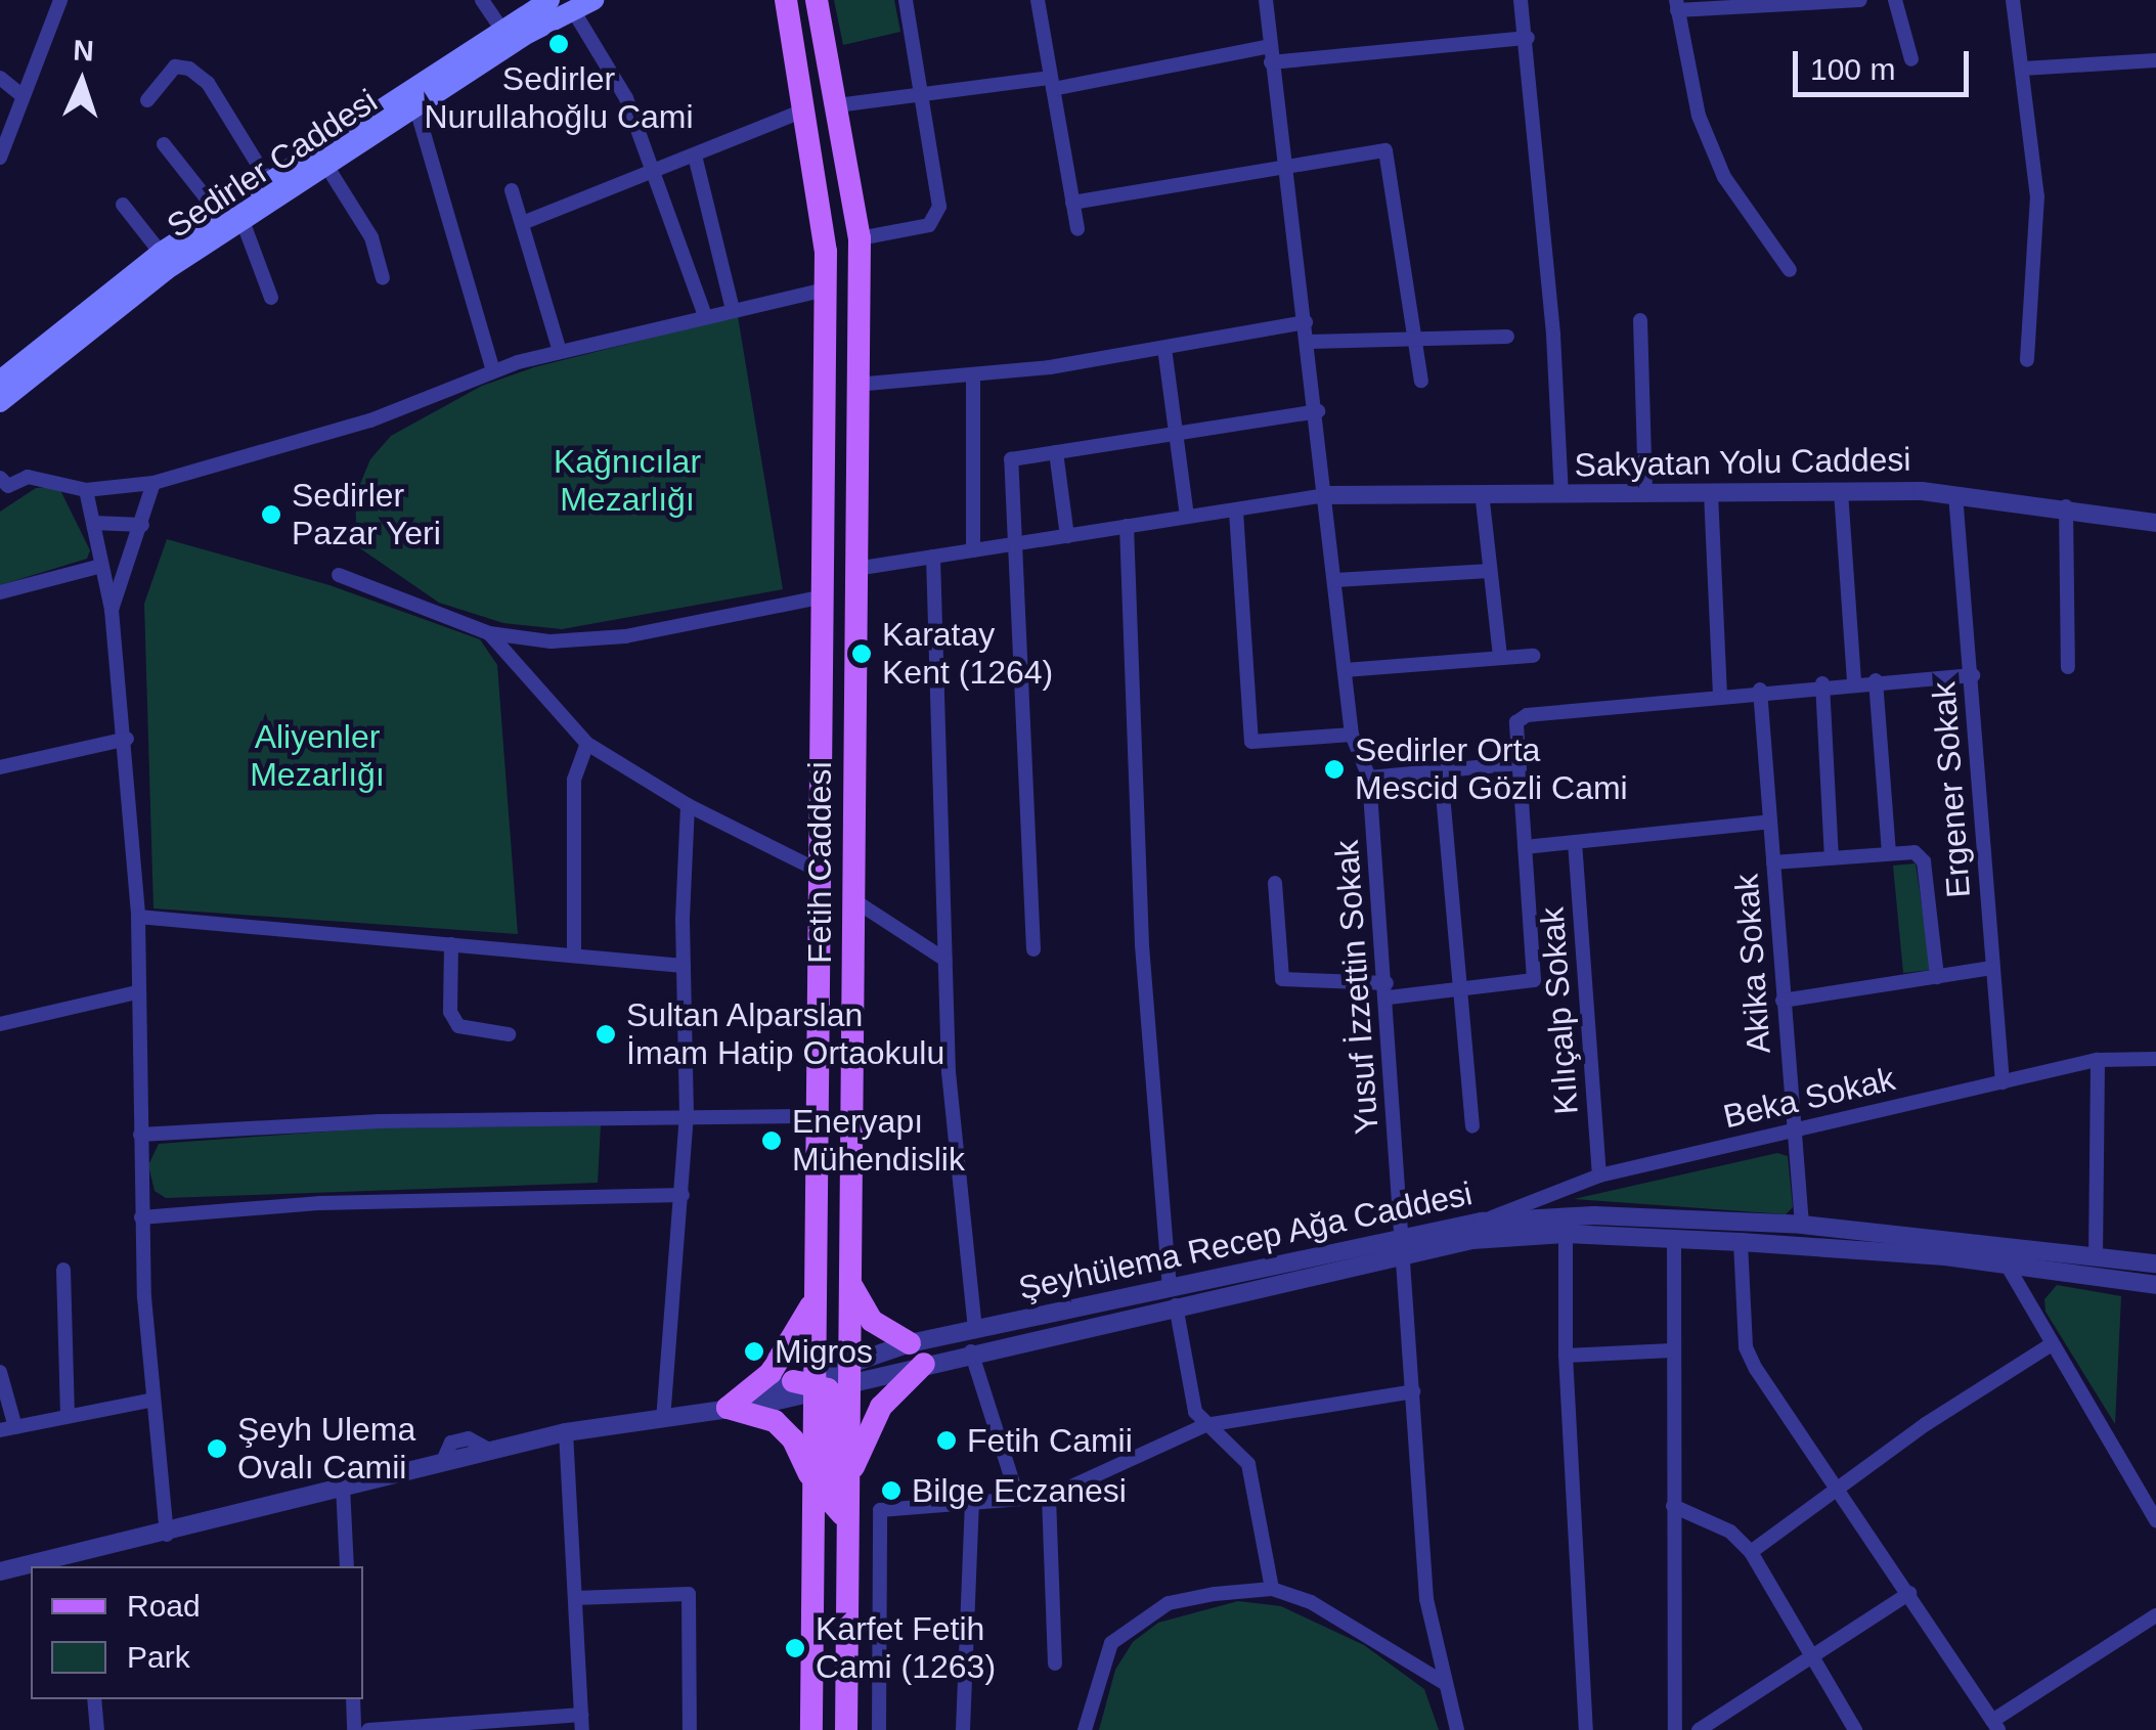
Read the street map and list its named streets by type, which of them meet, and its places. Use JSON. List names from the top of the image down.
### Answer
{
  "streets": {
    "main road": ["Sedirler Caddesi", "Fetih Caddesi"],
    "street": [
      "Sakyatan Yolu Caddesi",
      "Ergener Sokak",
      "Akika Sokak",
      "Yusuf İzzettin Sokak",
      "Kılıçalp Sokak",
      "Beka Sokak",
      "Şeyhülema Recep Ağa Caddesi"
    ]
  },
  "crossings": [
    ["Sakyatan Yolu Caddesi", "Ergener Sokak"],
    ["Sakyatan Yolu Caddesi", "Yusuf İzzettin Sokak"],
    ["Ergener Sokak", "Beka Sokak"],
    ["Fetih Caddesi", "Şeyhülema Recep Ağa Caddesi"],
    ["Akika Sokak", "Kılıçalp Sokak"],
    ["Akika Sokak", "Beka Sokak"],
    ["Akika Sokak", "Şeyhülema Recep Ağa Caddesi"],
    ["Yusuf İzzettin Sokak", "Şeyhülema Recep Ağa Caddesi"],
    ["Kılıçalp Sokak", "Beka Sokak"],
    ["Beka Sokak", "Şeyhülema Recep Ağa Caddesi"]
  ],
  "parks": ["Kağnıcılar Mezarlığı", "Aliyenler Mezarlığı"],
  "places": [
    "Sedirler Nurullahoğlu Cami",
    "Sedirler Pazar Yeri",
    "Karatay Kent (1264)",
    "Sedirler Orta Mescid Gözli Cami",
    "Sultan Alparslan İmam Hatip Ortaokulu",
    "Eneryapı Mühendislik",
    "Migros",
    "Fetih Camii",
    "Şeyh Ulema Ovalı Camii",
    "Bilge Eczanesi",
    "Karfet Fetih Cami (1263)"
  ],
  "legend": ["Road", "Park"],
  "scale_bar": "100 m",
  "north": "top"
}
